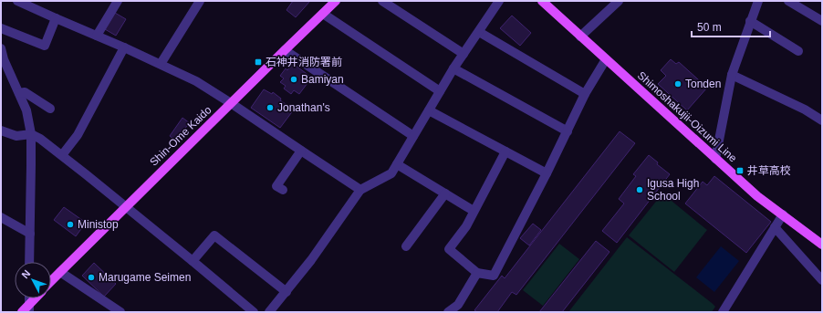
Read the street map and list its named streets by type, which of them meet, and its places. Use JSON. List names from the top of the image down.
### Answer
{
  "streets": {
    "main road": ["Shimoshakujii-Oizumi Line", "Shin-Ome Kaido"]
  },
  "places": {
    "transit": ["石神井消防署前", "井草高校"],
    "other": [
      "Bamiyan",
      "Tonden",
      "Jonathan's",
      "Igusa High School",
      "Ministop",
      "Marugame Seimen"
    ]
  },
  "scale_bar": "50 m",
  "north": "top left"
}
